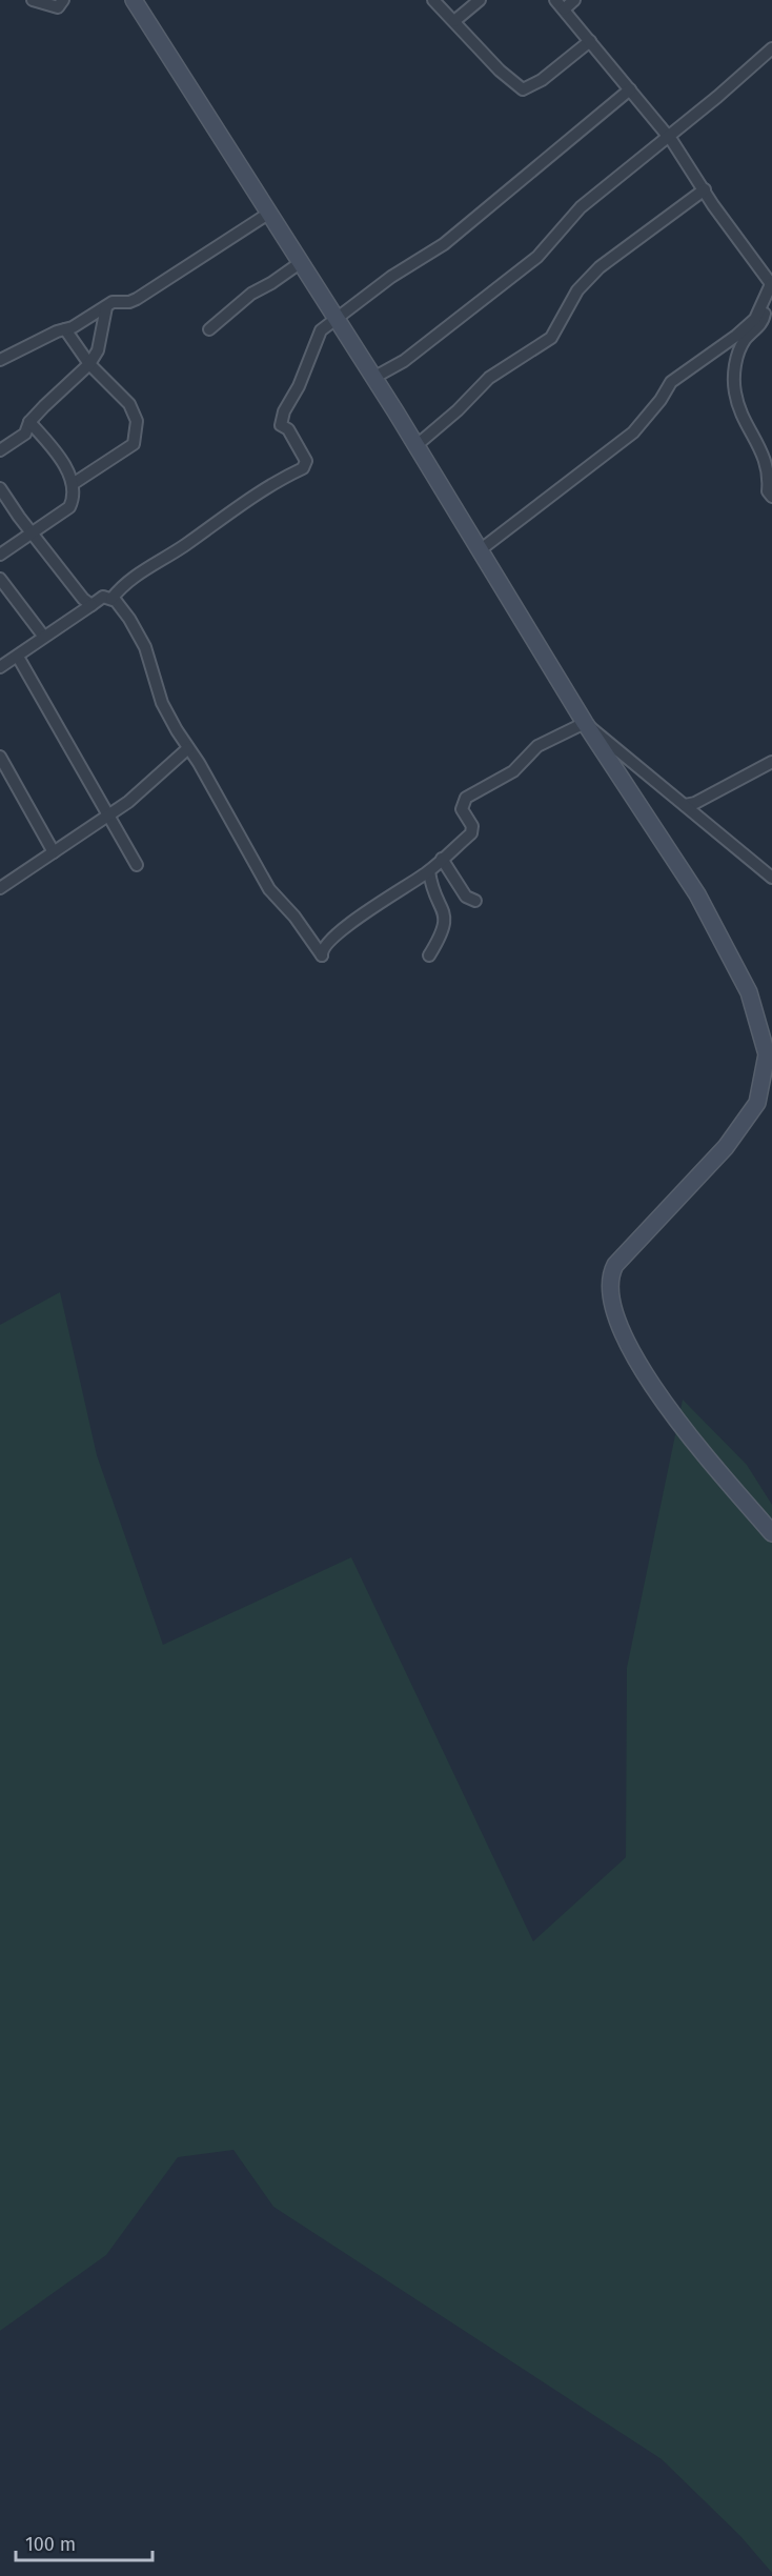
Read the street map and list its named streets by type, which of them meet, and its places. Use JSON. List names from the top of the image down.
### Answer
{
  "scale_bar": "100 m"
}
